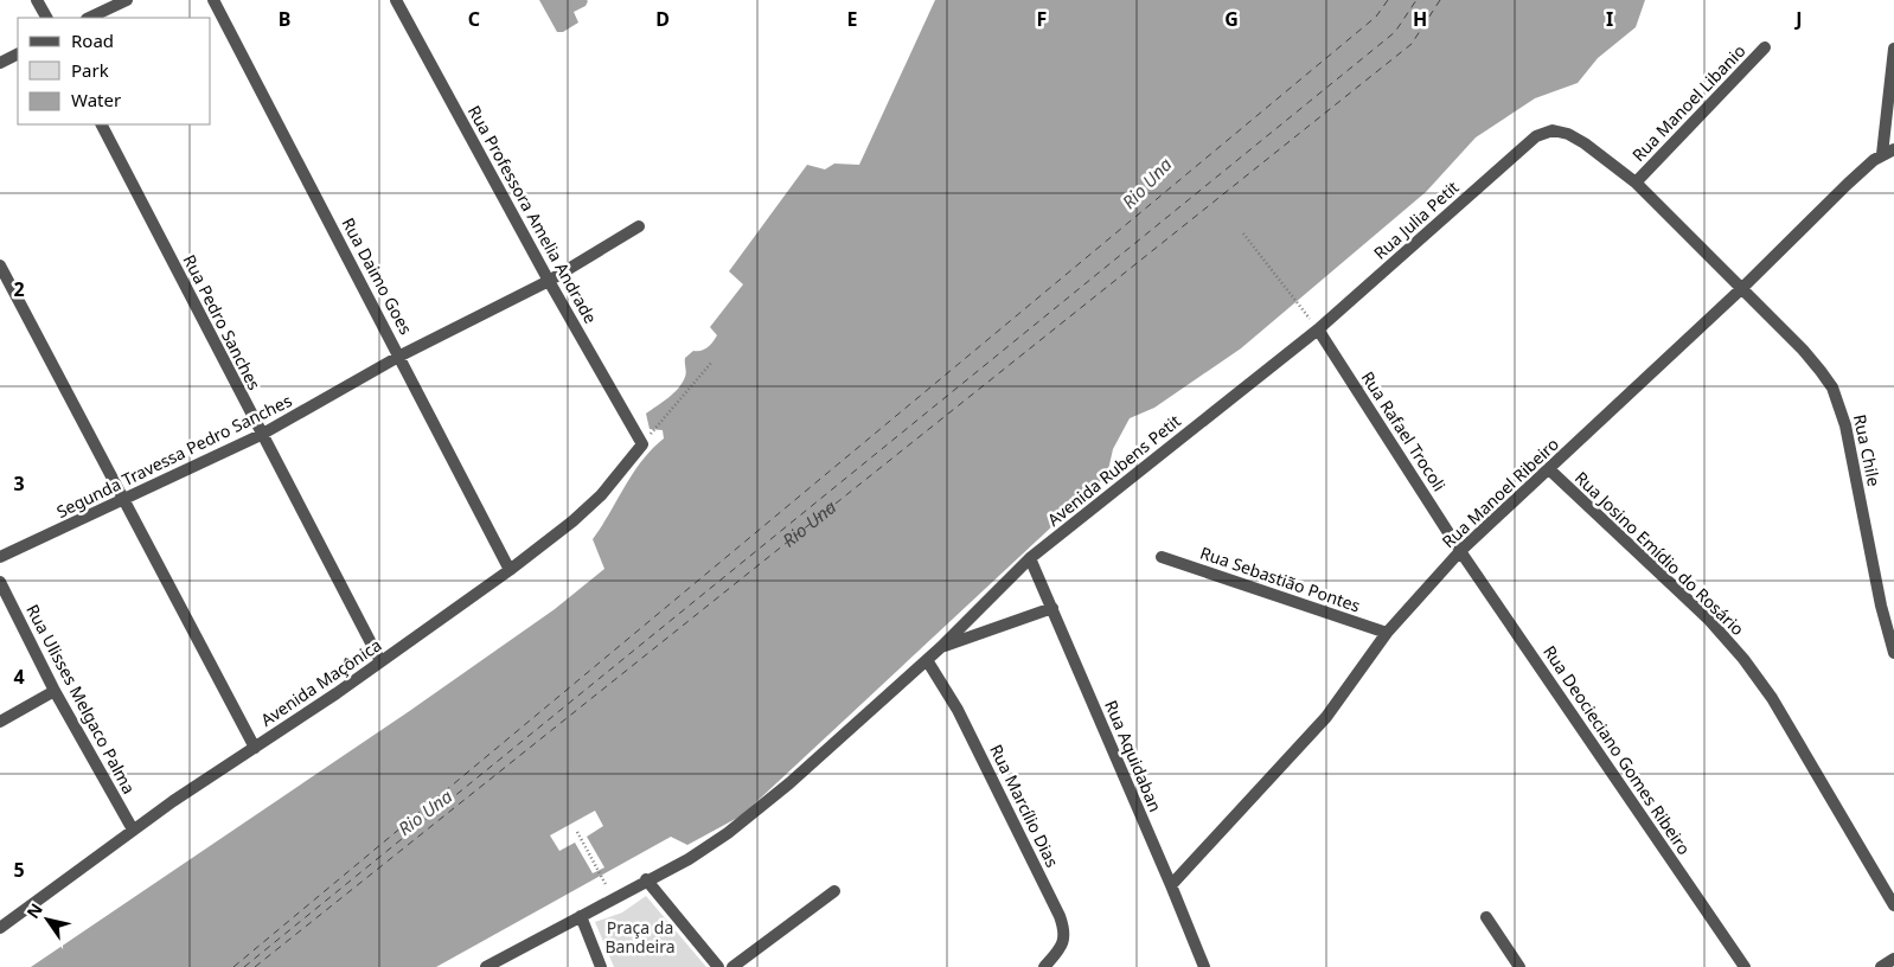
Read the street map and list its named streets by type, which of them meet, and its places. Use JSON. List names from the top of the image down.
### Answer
{
  "streets": {
    "street": [
      "Rua Manoel Libanio",
      "Rua Professora Amelia Andrade",
      "Rua Julia Petit",
      "Rua Daimo Goes",
      "Rua Pedro Sanches",
      "Rua Rafael Trocoli",
      "Rua Chile",
      "Segunda Travessa Pedro Sanches",
      "Avenida Rubens Petit",
      "Rua Manoel Ribeiro",
      "Rua Josino Emídio do Rosário",
      "Rua Sebastião Pontes",
      "Avenida Maçônica",
      "Rua Ulisses Melgaco Palma",
      "Rua Deocieciano Gomes Ribeiro",
      "Rua Aquidaban",
      "Rua Marcílio Dias"
    ]
  },
  "crossings": [
    ["Rua Manoel Libanio", "Rua Chile"],
    ["Rua Professora Amelia Andrade", "Segunda Travessa Pedro Sanches"],
    ["Rua Professora Amelia Andrade", "Avenida Maçônica"],
    ["Rua Julia Petit", "Rua Rafael Trocoli"],
    ["Rua Julia Petit", "Rua Chile"],
    ["Rua Julia Petit", "Avenida Rubens Petit"],
    ["Rua Daimo Goes", "Segunda Travessa Pedro Sanches"],
    ["Rua Daimo Goes", "Avenida Maçônica"],
    ["Rua Pedro Sanches", "Segunda Travessa Pedro Sanches"],
    ["Rua Pedro Sanches", "Avenida Maçônica"],
    ["Rua Rafael Trocoli", "Avenida Rubens Petit"],
    ["Rua Rafael Trocoli", "Rua Manoel Ribeiro"],
    ["Rua Rafael Trocoli", "Rua Deocieciano Gomes Ribeiro"],
    ["Rua Chile", "Rua Manoel Ribeiro"],
    ["Avenida Rubens Petit", "Rua Aquidaban"],
    ["Avenida Rubens Petit", "Rua Marcílio Dias"],
    ["Rua Manoel Ribeiro", "Rua Josino Emídio do Rosário"],
    ["Rua Manoel Ribeiro", "Rua Sebastião Pontes"],
    ["Rua Manoel Ribeiro", "Rua Deocieciano Gomes Ribeiro"],
    ["Rua Manoel Ribeiro", "Rua Aquidaban"],
    ["Avenida Maçônica", "Rua Ulisses Melgaco Palma"]
  ],
  "water": ["Rio Una"],
  "parks": ["Praça da Bandeira"],
  "legend": ["Road", "Park", "Water"],
  "north": "top left",
  "grid": {
    "columns": [
      "B",
      "C",
      "D",
      "E",
      "F",
      "G",
      "H",
      "I",
      "J"
    ],
    "rows": [
      "2",
      "3",
      "4",
      "5"
    ]
  }
}
